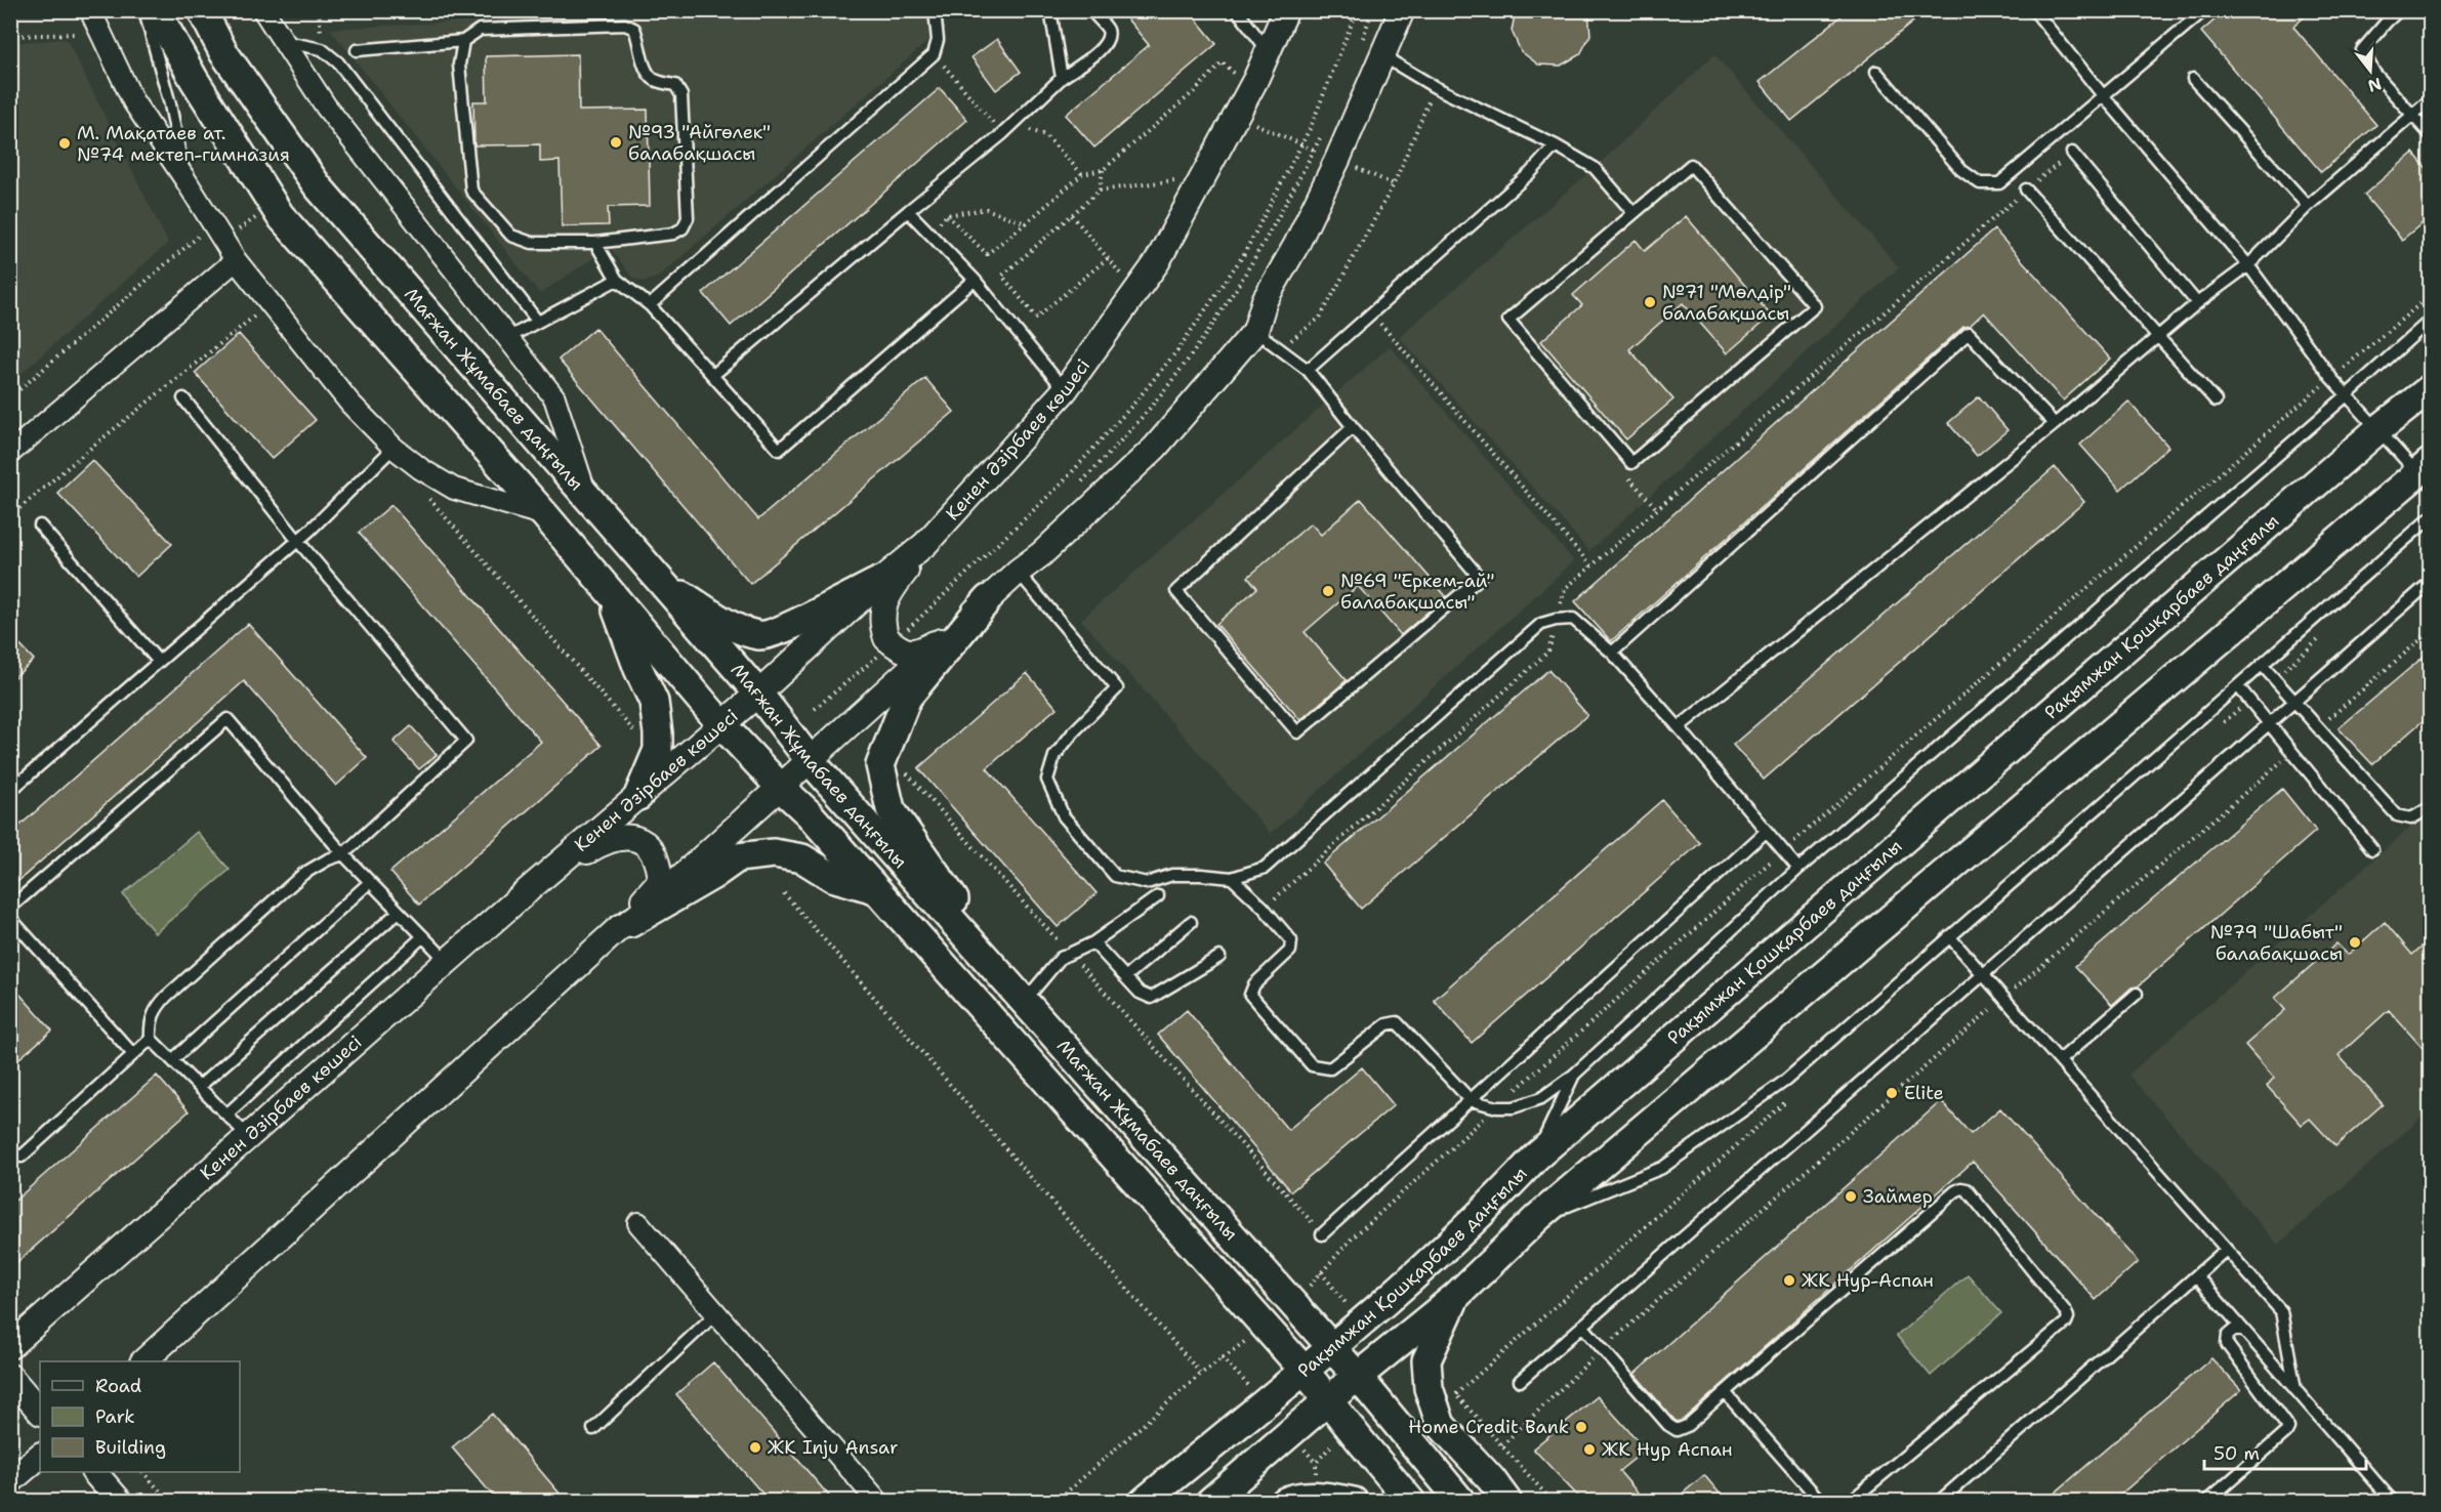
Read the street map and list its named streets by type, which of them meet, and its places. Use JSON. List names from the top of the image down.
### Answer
{
  "streets": {
    "main road": ["Мағжан Жұмабаев даңғылы", "Рақымжан Қошқарбаев даңғылы"],
    "street": ["Кенен Әзірбаев көшесі"]
  },
  "crossings": [
    ["Мағжан Жұмабаев даңғылы", "Кенен Әзірбаев көшесі"],
    ["Мағжан Жұмабаев даңғылы", "Рақымжан Қошқарбаев даңғылы"]
  ],
  "places": [
    "№93 \"Айгөлек\" балабақшасы",
    "М. Мақатаев ат. №74 мектеп-гимназия",
    "№71 \"Мөлдір\" балабақшасы",
    "№69 \"Еркем-ай\" балабақшасы\"",
    "№79 \"Шабыт\" балабақшасы",
    "Elite",
    "Займер",
    "ЖК Нур-Аспан",
    "Home Credit Bank",
    "ЖК Inju Ansar",
    "ЖК Нур Аспан"
  ],
  "legend": ["Road", "Park", "Building"],
  "scale_bar": "50 m",
  "north": "bottom"
}
